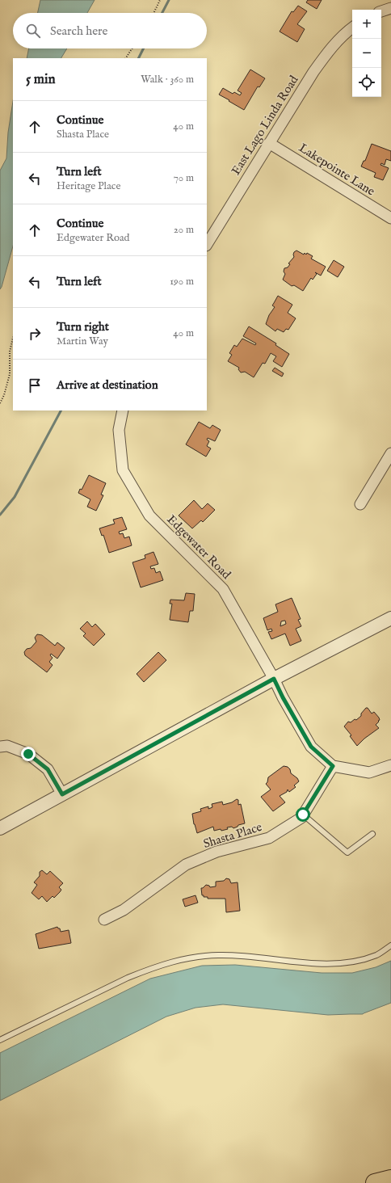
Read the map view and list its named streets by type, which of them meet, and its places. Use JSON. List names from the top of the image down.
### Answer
{
  "streets": {
    "street": [
      "East Lago Linda Road",
      "Lakepointe Lane",
      "Edgewater Road",
      "Shasta Place"
    ]
  },
  "crossings": [
    ["East Lago Linda Road", "Lakepointe Lane"],
    ["Edgewater Road", "Shasta Place"]
  ],
  "page": {
    "map_buttons": ["+", "−"],
    "search": "Search here",
    "heading": ["5 min", "Walk · 360 m"],
    "list": [
      ["Continue", "Shasta Place", "40 m"],
      ["Turn left", "Heritage Place", "70 m"],
      ["Continue", "Edgewater Road", "20 m"],
      ["Turn left", "190 m"],
      ["Turn right", "Martin Way", "40 m"],
      "Arrive at destination"
    ]
  }
}
